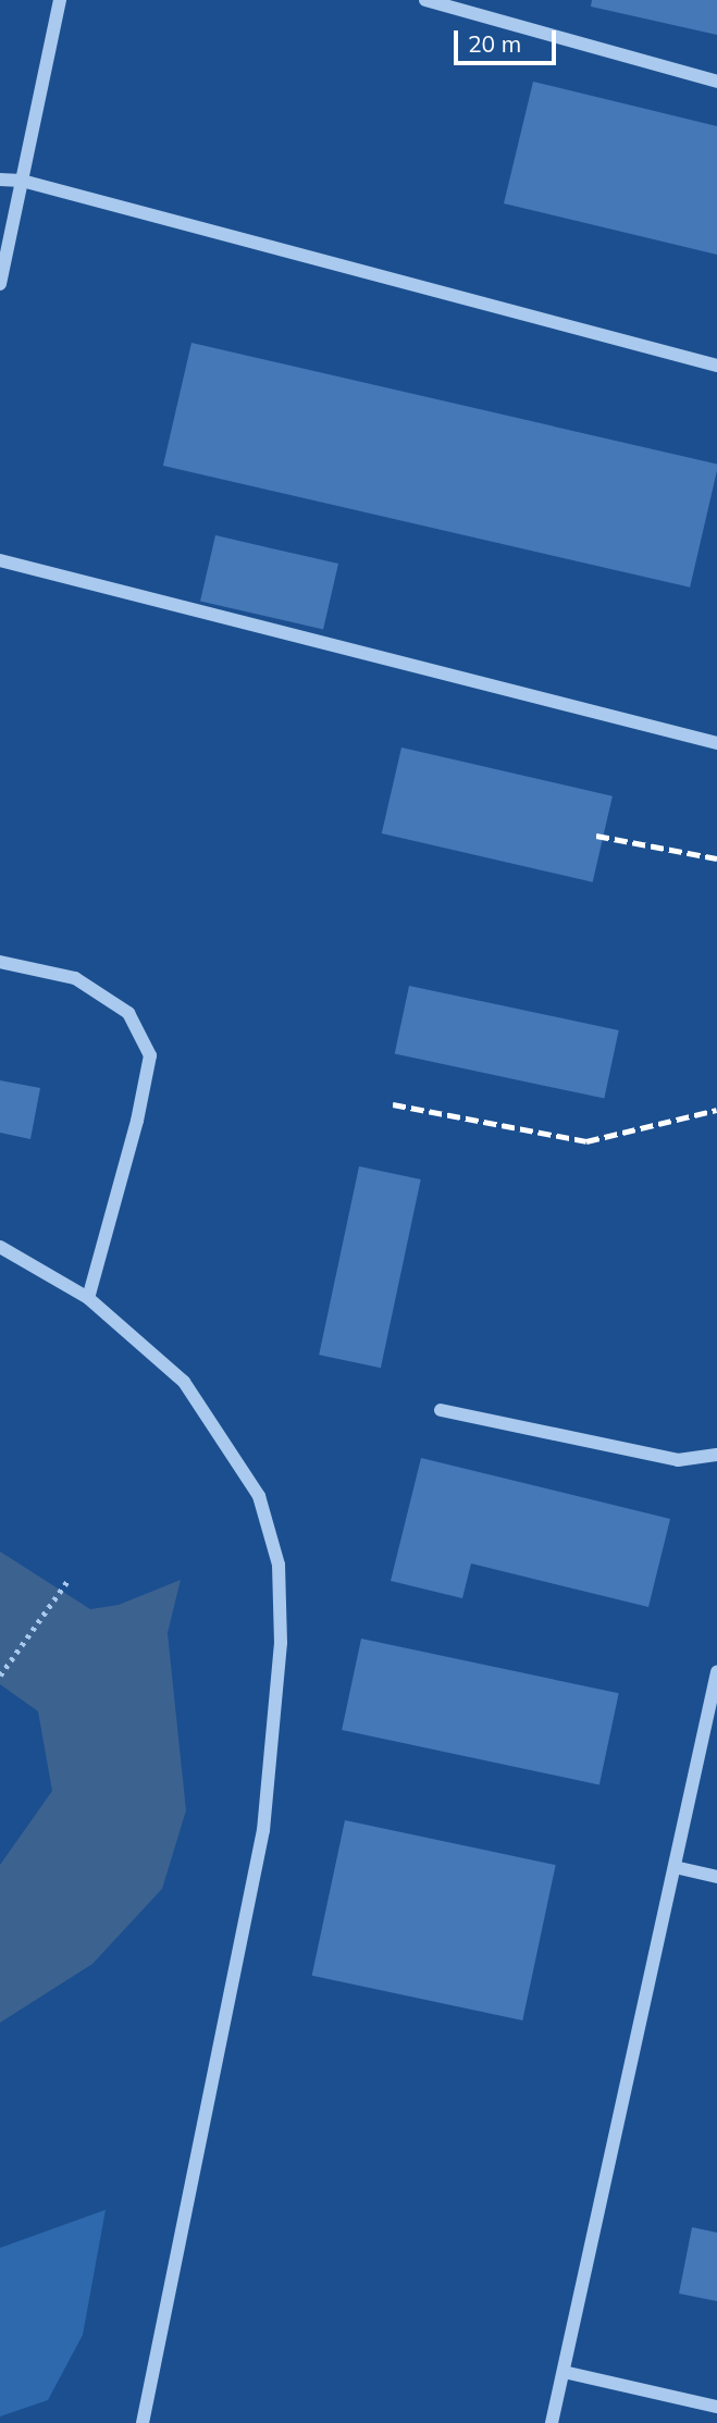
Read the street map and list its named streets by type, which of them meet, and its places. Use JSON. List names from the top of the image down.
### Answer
{
  "scale_bar": "20 m"
}
